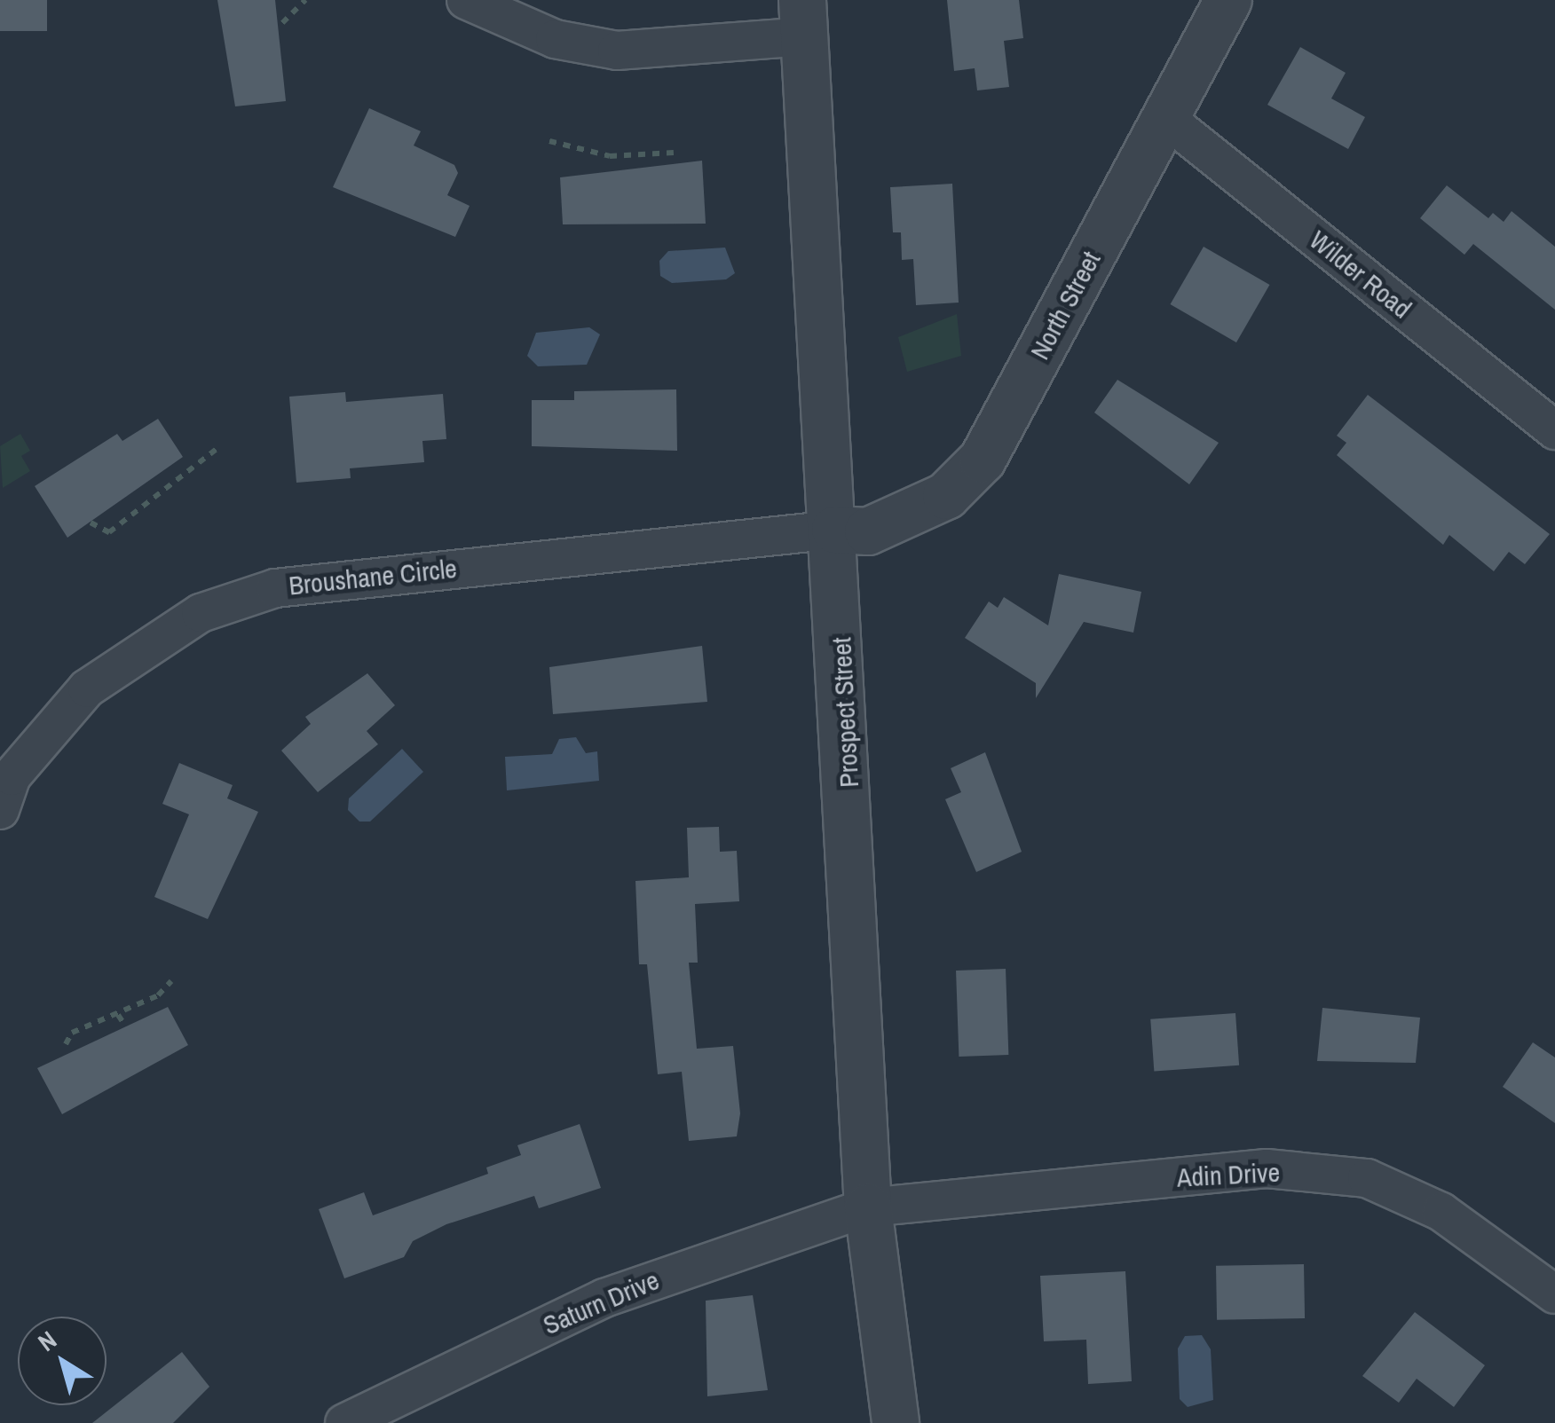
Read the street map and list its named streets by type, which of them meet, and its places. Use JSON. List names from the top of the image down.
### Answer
{
  "streets": {
    "street": [
      "Wilder Road",
      "North Street",
      "Broushane Circle",
      "Prospect Street",
      "Adin Drive",
      "Saturn Drive"
    ]
  },
  "crossings": [
    ["Wilder Road", "North Street"],
    ["North Street", "Broushane Circle"],
    ["North Street", "Prospect Street"],
    ["Broushane Circle", "Prospect Street"],
    ["Prospect Street", "Adin Drive"],
    ["Prospect Street", "Saturn Drive"],
    ["Adin Drive", "Saturn Drive"]
  ],
  "north": "top left"
}
